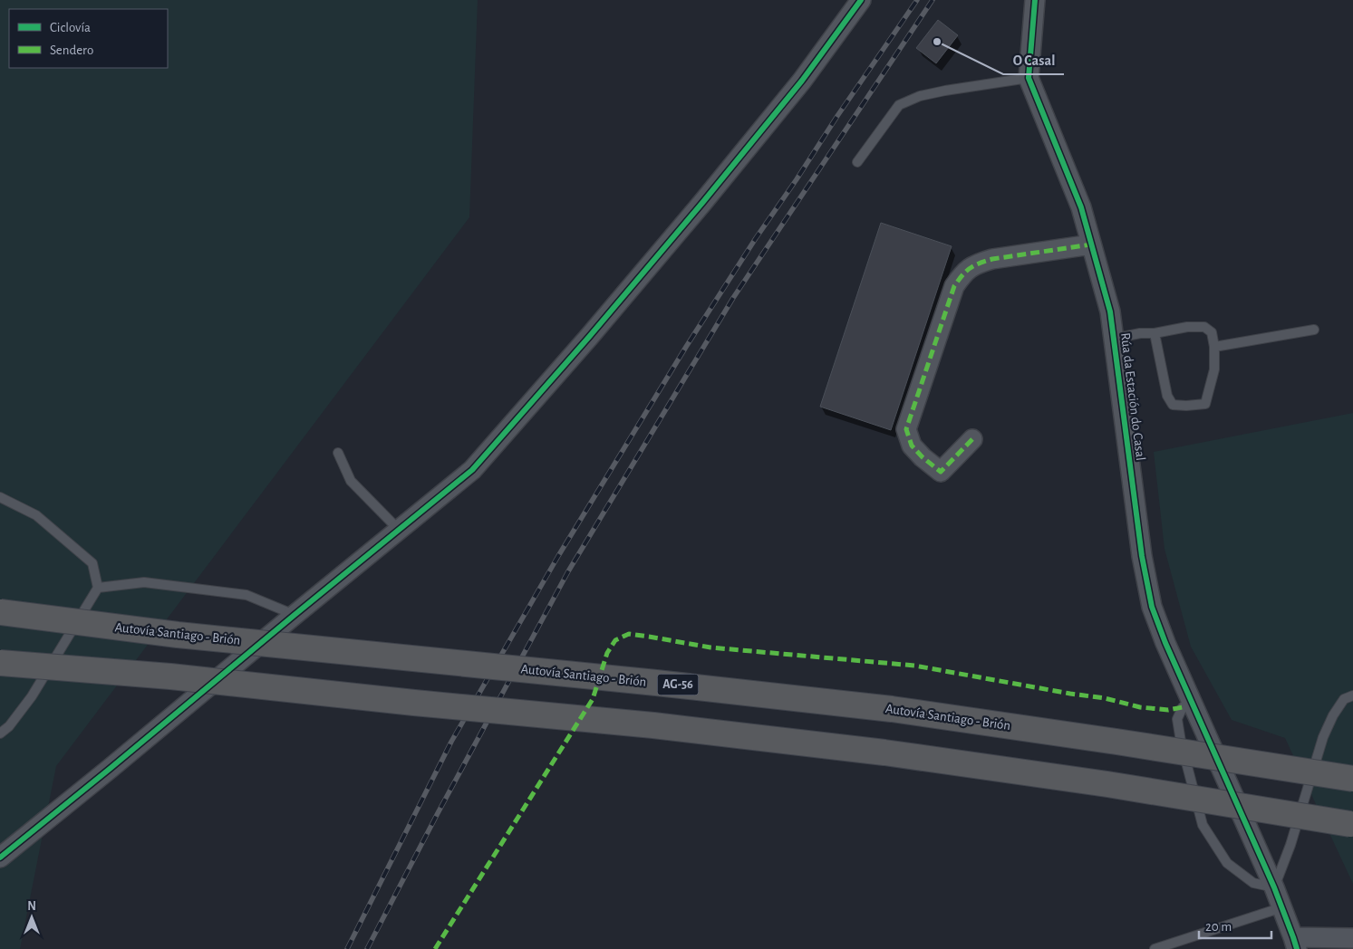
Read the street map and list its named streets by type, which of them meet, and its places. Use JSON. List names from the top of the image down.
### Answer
{
  "streets": {
    "highway": ["Autovía Santiago - Brión", "AG-56"],
    "street": ["Rúa da Estación do Casal"]
  },
  "places": ["O Casal"],
  "legend": ["Ciclovía", "Sendero"],
  "scale_bar": "20 m",
  "north": "top"
}
